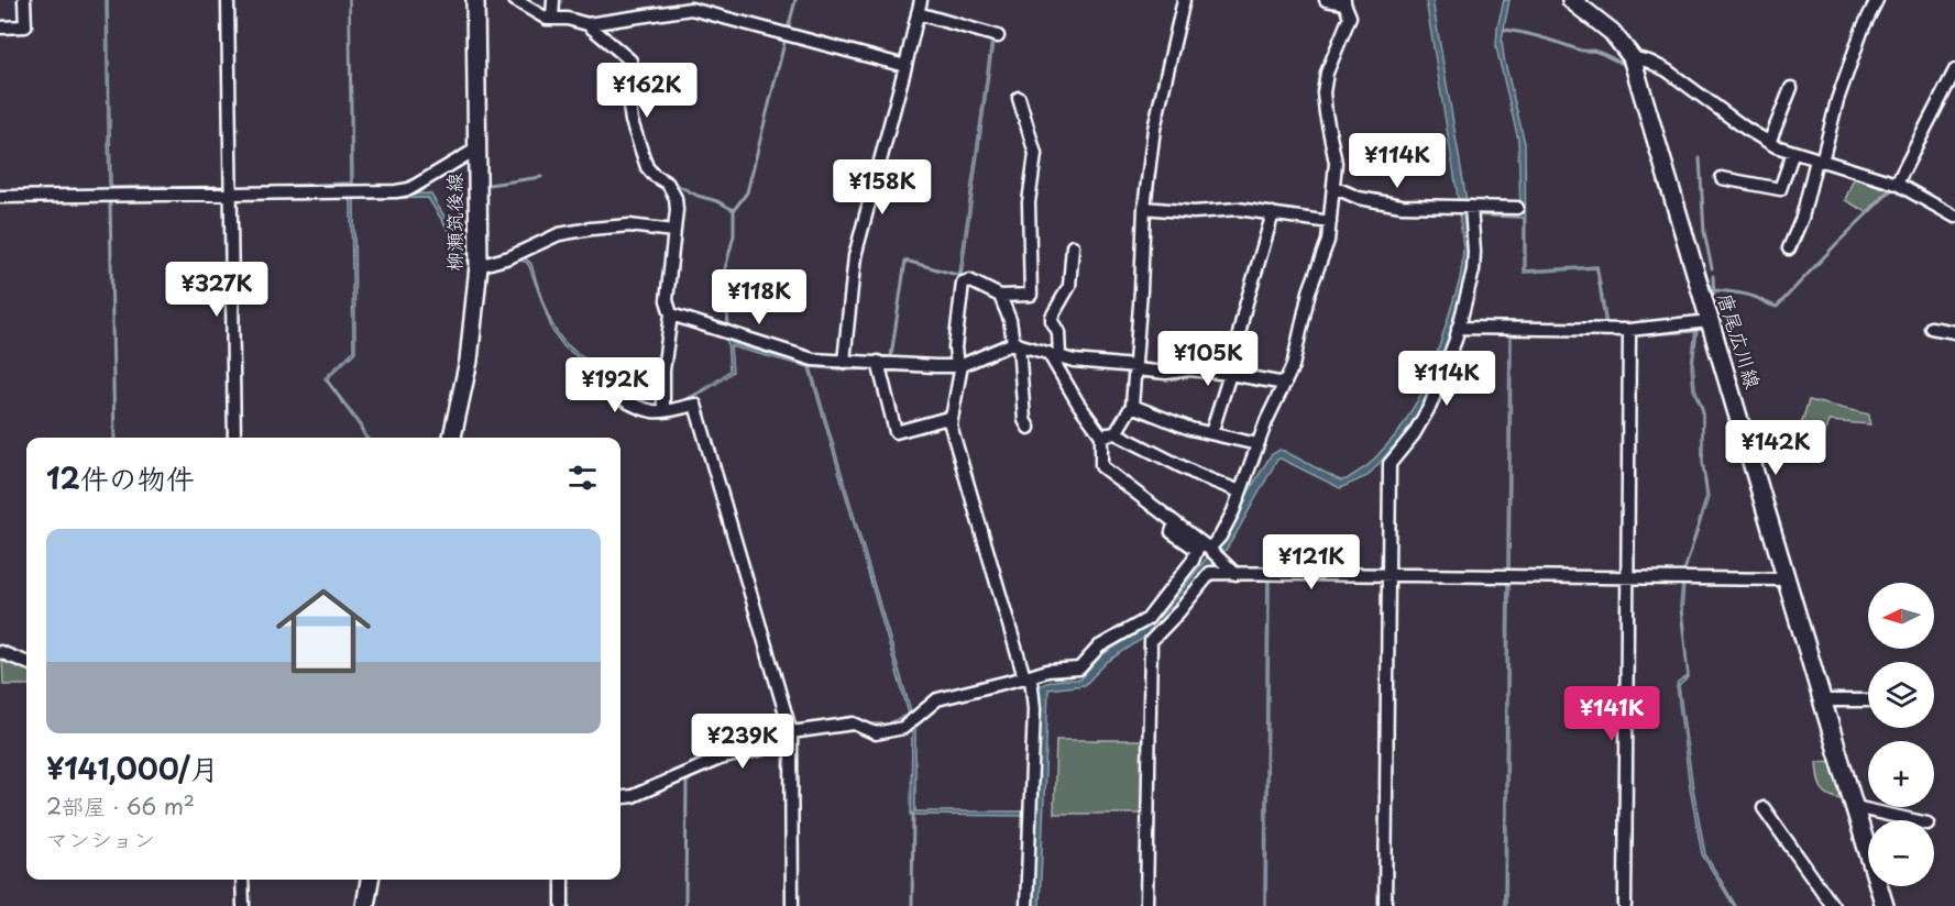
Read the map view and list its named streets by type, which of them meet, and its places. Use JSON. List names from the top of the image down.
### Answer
{
  "streets": {
    "main road": ["柳瀬筑後線", "唐尾広川線"]
  },
  "north": "left",
  "page": {
    "price": [
      "¥162K",
      "¥114K",
      "¥158K",
      "¥327K",
      "¥118K",
      "¥105K",
      "¥114K",
      "¥192K",
      "¥142K",
      "¥121K",
      "¥141K",
      "¥239K"
    ],
    "heading": "12件の物件",
    "list": [
      {
        "name": "¥141,000/月",
        "note": "2部屋 · 66 m² · マンション"
      }
    ],
    "map_buttons": ["+", "−"]
  }
}
